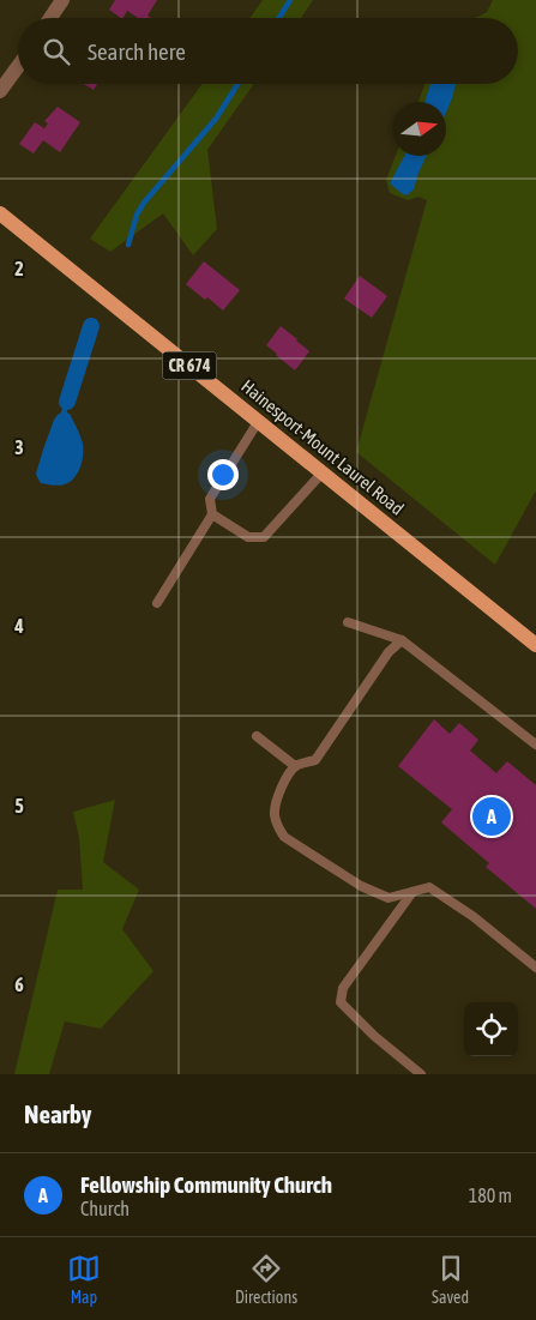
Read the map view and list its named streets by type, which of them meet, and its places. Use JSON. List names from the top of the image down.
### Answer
{
  "streets": {
    "main road": ["CR 674", "Hainesport-Mount Laurel Road"]
  },
  "north": "right",
  "page": {
    "search": "Search here",
    "pins": "A",
    "heading": "Nearby",
    "list": [
      {
        "mark": "A",
        "name": "Fellowship Community Church",
        "note": "Church",
        "value": "180 m"
      }
    ],
    "nav": ["Map", "Directions", "Saved"]
  },
  "grid": {
    "rows": [
      "2",
      "3",
      "4",
      "5",
      "6"
    ]
  }
}
